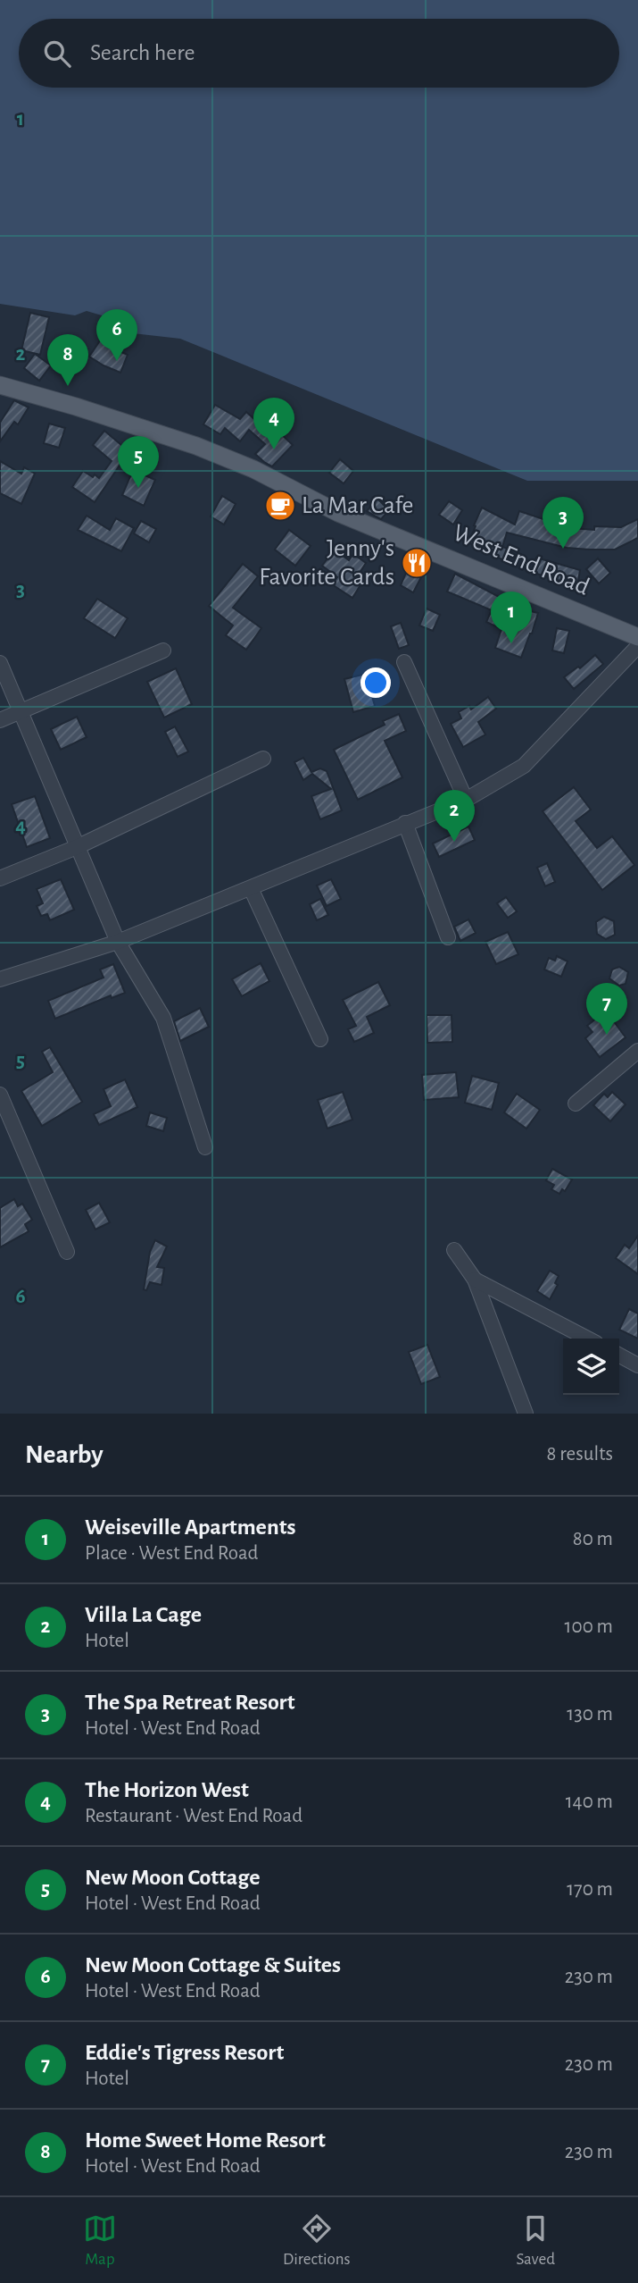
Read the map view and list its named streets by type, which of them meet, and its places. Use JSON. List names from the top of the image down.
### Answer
{
  "streets": {
    "main road": ["West End Road"]
  },
  "places": {
    "cafe": ["La Mar Cafe"],
    "restaurant": ["Jenny's Favorite Cards"]
  },
  "page": {
    "search": "Search here",
    "pins": [
      "6",
      "8",
      "4",
      "5",
      "3",
      "1",
      "2",
      "7"
    ],
    "heading": ["Nearby", "8 results"],
    "list": [
      {
        "mark": "1",
        "name": "Weiseville Apartments",
        "note": "Place · West End Road",
        "value": "80 m"
      },
      {
        "mark": "2",
        "name": "Villa La Cage",
        "note": "Hotel",
        "value": "100 m"
      },
      {
        "mark": "3",
        "name": "The Spa Retreat Resort",
        "note": "Hotel · West End Road",
        "value": "130 m"
      },
      {
        "mark": "4",
        "name": "The Horizon West",
        "note": "Restaurant · West End Road",
        "value": "140 m"
      },
      {
        "mark": "5",
        "name": "New Moon Cottage",
        "note": "Hotel · West End Road",
        "value": "170 m"
      },
      {
        "mark": "6",
        "name": "New Moon Cottage & Suites",
        "note": "Hotel · West End Road",
        "value": "230 m"
      },
      {
        "mark": "7",
        "name": "Eddie's Tigress Resort",
        "note": "Hotel",
        "value": "230 m"
      },
      {
        "mark": "8",
        "name": "Home Sweet Home Resort",
        "note": "Hotel · West End Road",
        "value": "230 m"
      }
    ],
    "nav": ["Map", "Directions", "Saved"]
  },
  "grid": {
    "rows": [
      "1",
      "2",
      "3",
      "4",
      "5",
      "6"
    ]
  }
}
